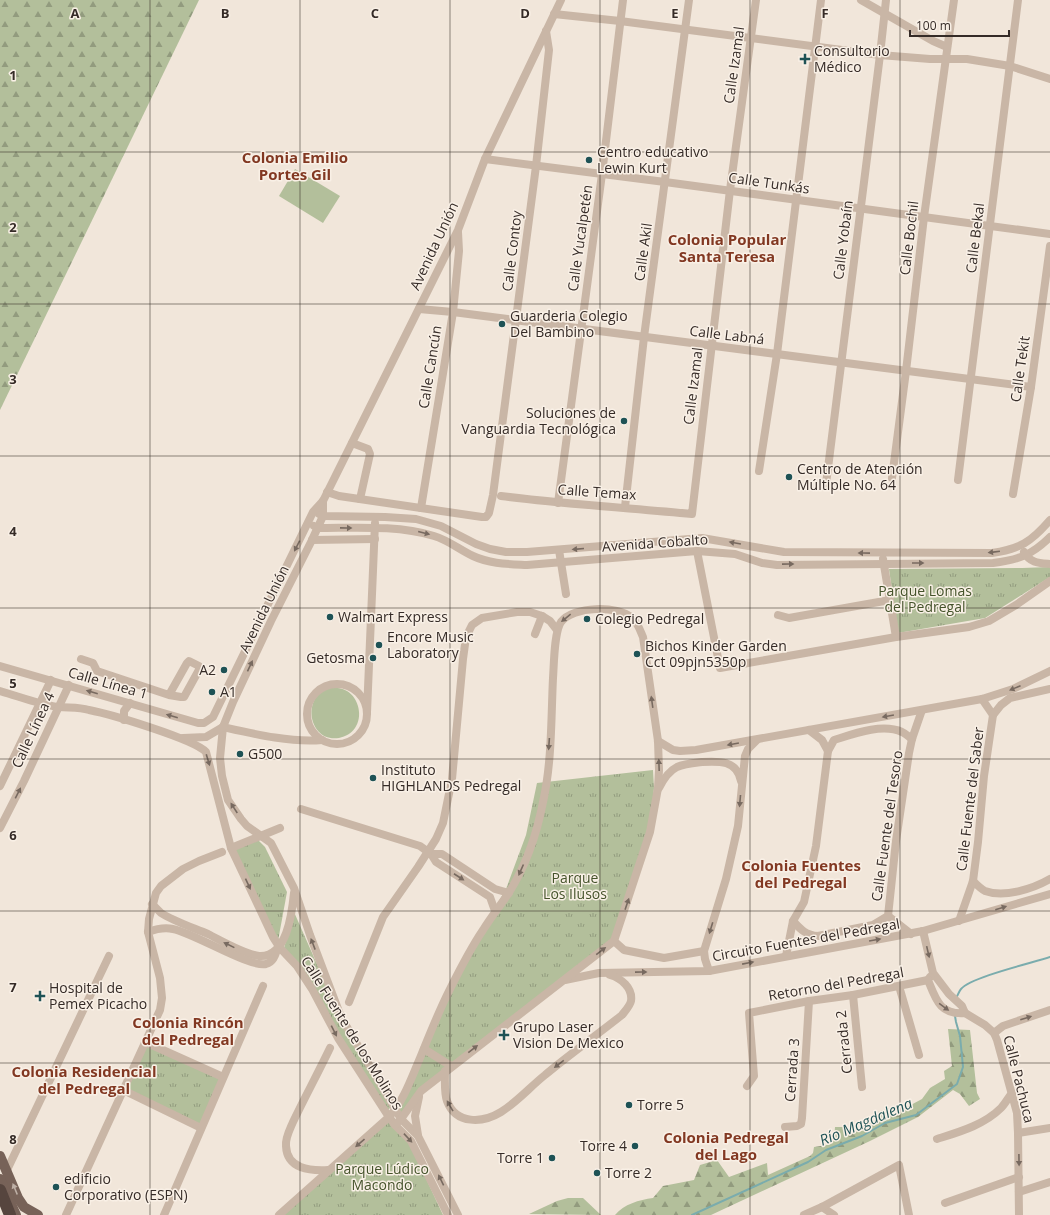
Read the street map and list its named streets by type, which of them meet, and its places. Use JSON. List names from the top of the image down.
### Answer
{
  "streets": {
    "street": [
      "Calle Izamal",
      "Calle Tunkás",
      "Calle Yucalpetén",
      "Calle Bochil",
      "Calle Bekal",
      "Calle Yobaín",
      "Avenida Unión",
      "Calle Contoy",
      "Calle Akil",
      "Calle Labná",
      "Calle Cancún",
      "Calle Tekit",
      "Calle Temax",
      "Avenida Cobalto",
      "Calle Línea 1",
      "Calle Línea 4",
      "Calle Fuente del Saber",
      "Calle Fuente del Tesoro",
      "Circuito Fuentes del Pedregal",
      "Retorno del Pedregal",
      "Calle Fuente de los Molinos",
      "Cerrada 2",
      "Cerrada 3",
      "Calle Pachuca"
    ]
  },
  "crossings": [
    ["Calle Izamal", "Calle Tunkás"],
    ["Calle Izamal", "Calle Labná"],
    ["Calle Izamal", "Calle Temax"],
    ["Calle Tunkás", "Calle Yucalpetén"],
    ["Calle Tunkás", "Calle Bochil"],
    ["Calle Tunkás", "Calle Bekal"],
    ["Calle Tunkás", "Calle Yobaín"],
    ["Calle Tunkás", "Avenida Unión"],
    ["Calle Tunkás", "Calle Contoy"],
    ["Calle Tunkás", "Calle Akil"],
    ["Calle Yucalpetén", "Calle Labná"],
    ["Calle Yucalpetén", "Calle Temax"],
    ["Calle Bochil", "Calle Labná"],
    ["Calle Bekal", "Calle Labná"],
    ["Calle Yobaín", "Calle Labná"],
    ["Avenida Unión", "Calle Contoy"],
    ["Avenida Unión", "Calle Labná"],
    ["Avenida Unión", "Calle Cancún"],
    ["Avenida Unión", "Avenida Cobalto"],
    ["Avenida Unión", "Calle Línea 1"],
    ["Avenida Unión", "Calle Fuente de los Molinos"],
    ["Calle Contoy", "Calle Labná"],
    ["Calle Contoy", "Calle Cancún"],
    ["Calle Akil", "Calle Labná"],
    ["Calle Akil", "Calle Temax"],
    ["Calle Labná", "Calle Cancún"],
    ["Calle Labná", "Calle Tekit"],
    ["Calle Línea 1", "Calle Línea 4"],
    ["Calle Fuente del Saber", "Circuito Fuentes del Pedregal"],
    ["Calle Fuente del Tesoro", "Circuito Fuentes del Pedregal"],
    ["Circuito Fuentes del Pedregal", "Calle Fuente de los Molinos"],
    ["Circuito Fuentes del Pedregal", "Calle Pachuca"],
    ["Retorno del Pedregal", "Cerrada 2"],
    ["Retorno del Pedregal", "Cerrada 3"],
    ["Retorno del Pedregal", "Calle Pachuca"]
  ],
  "one_way": ["Circuito Fuentes del Pedregal"],
  "districts": [
    "Colonia Emilio Portes Gil",
    "Colonia Popular Santa Teresa",
    "Colonia Fuentes del Pedregal",
    "Colonia Rincón del Pedregal",
    "Colonia Residencial del Pedregal",
    "Colonia Pedregal del Lago"
  ],
  "water": ["Río Magdalena"],
  "parks": ["Parque Lomas del Pedregal", "Parque Los Ilusos", "Parque Lúdico Macondo"],
  "places": {
    "health": ["Consultorio Médico", "Hospital de Pemex Picacho", "Grupo Laser Vision De Mexico"],
    "other": [
      "Centro educativo Lewin Kurt",
      "Guarderia Colegio Del Bambino",
      "Soluciones de Vanguardia Tecnológica",
      "Centro de Atención Múltiple No. 64",
      "Walmart Express",
      "Colegio Pedregal",
      "Encore Music Laboratory",
      "Bichos Kinder Garden Cct 09pjn5350p",
      "Getosma",
      "A2",
      "A1",
      "G500",
      "Instituto HIGHLANDS Pedregal",
      "Torre 5",
      "Torre 4",
      "Torre 1",
      "Torre 2",
      "edificio Corporativo (ESPN)"
    ]
  },
  "scale_bar": "100 m",
  "grid": {
    "columns": [
      "A",
      "B",
      "C",
      "D",
      "E",
      "F"
    ],
    "rows": [
      "1",
      "2",
      "3",
      "4",
      "5",
      "6",
      "7",
      "8"
    ]
  }
}
